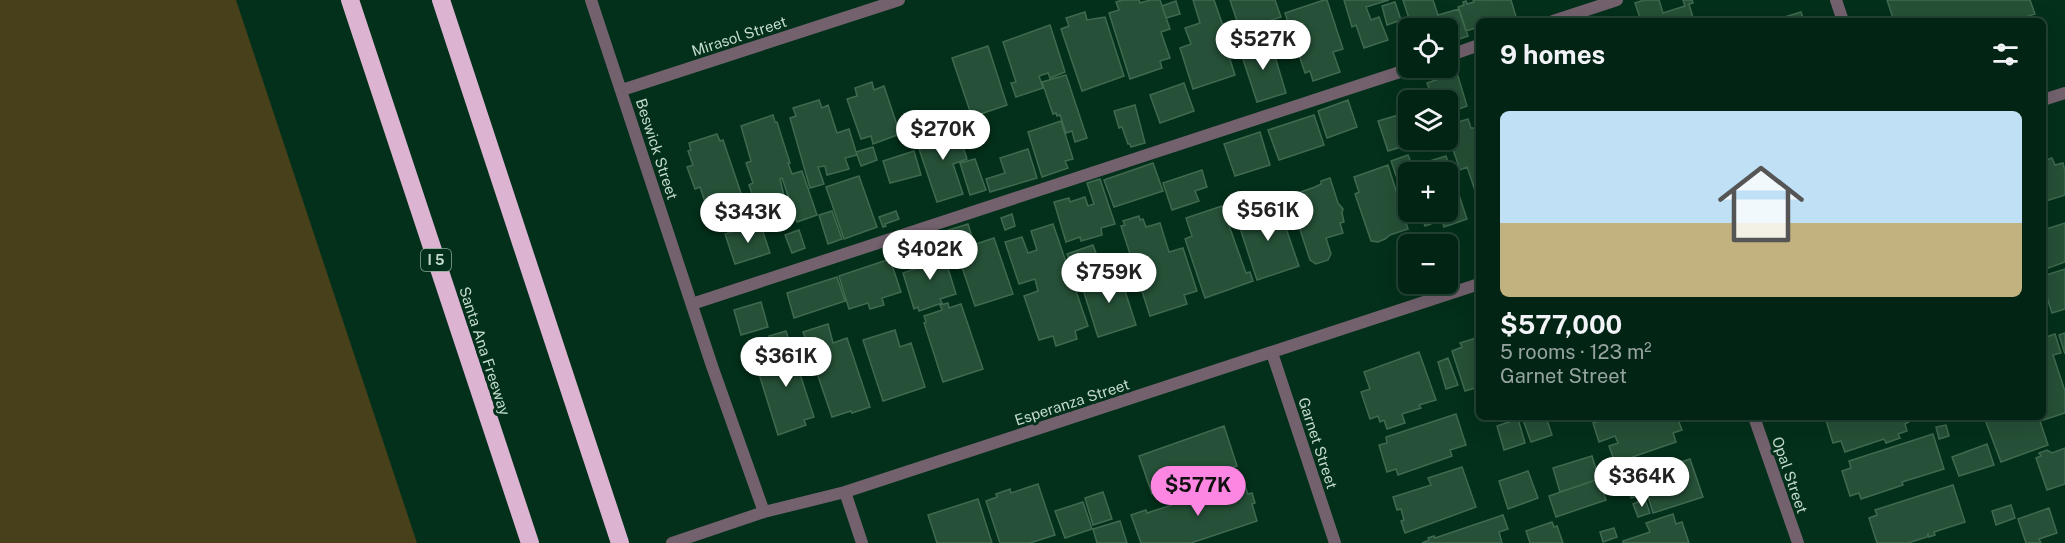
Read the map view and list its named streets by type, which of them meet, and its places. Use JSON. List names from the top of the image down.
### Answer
{
  "streets": {
    "highway": ["I 5", "Santa Ana Freeway"],
    "street": [
      "Mirasol Street",
      "Beswick Street",
      "Esperanza Street",
      "Garnet Street",
      "Opal Street"
    ]
  },
  "crossings": [
    ["Mirasol Street", "Beswick Street"],
    ["Beswick Street", "Esperanza Street"],
    ["Esperanza Street", "Garnet Street"]
  ],
  "page": {
    "map_buttons": ["+", "−"],
    "heading": "9 homes",
    "price": [
      "$527K",
      "$270K",
      "$561K",
      "$343K",
      "$402K",
      "$759K",
      "$361K",
      "$364K",
      "$577K"
    ],
    "list": [
      {
        "name": "$577,000",
        "note": "5 rooms · 123 m² · Garnet Street"
      }
    ]
  }
}
